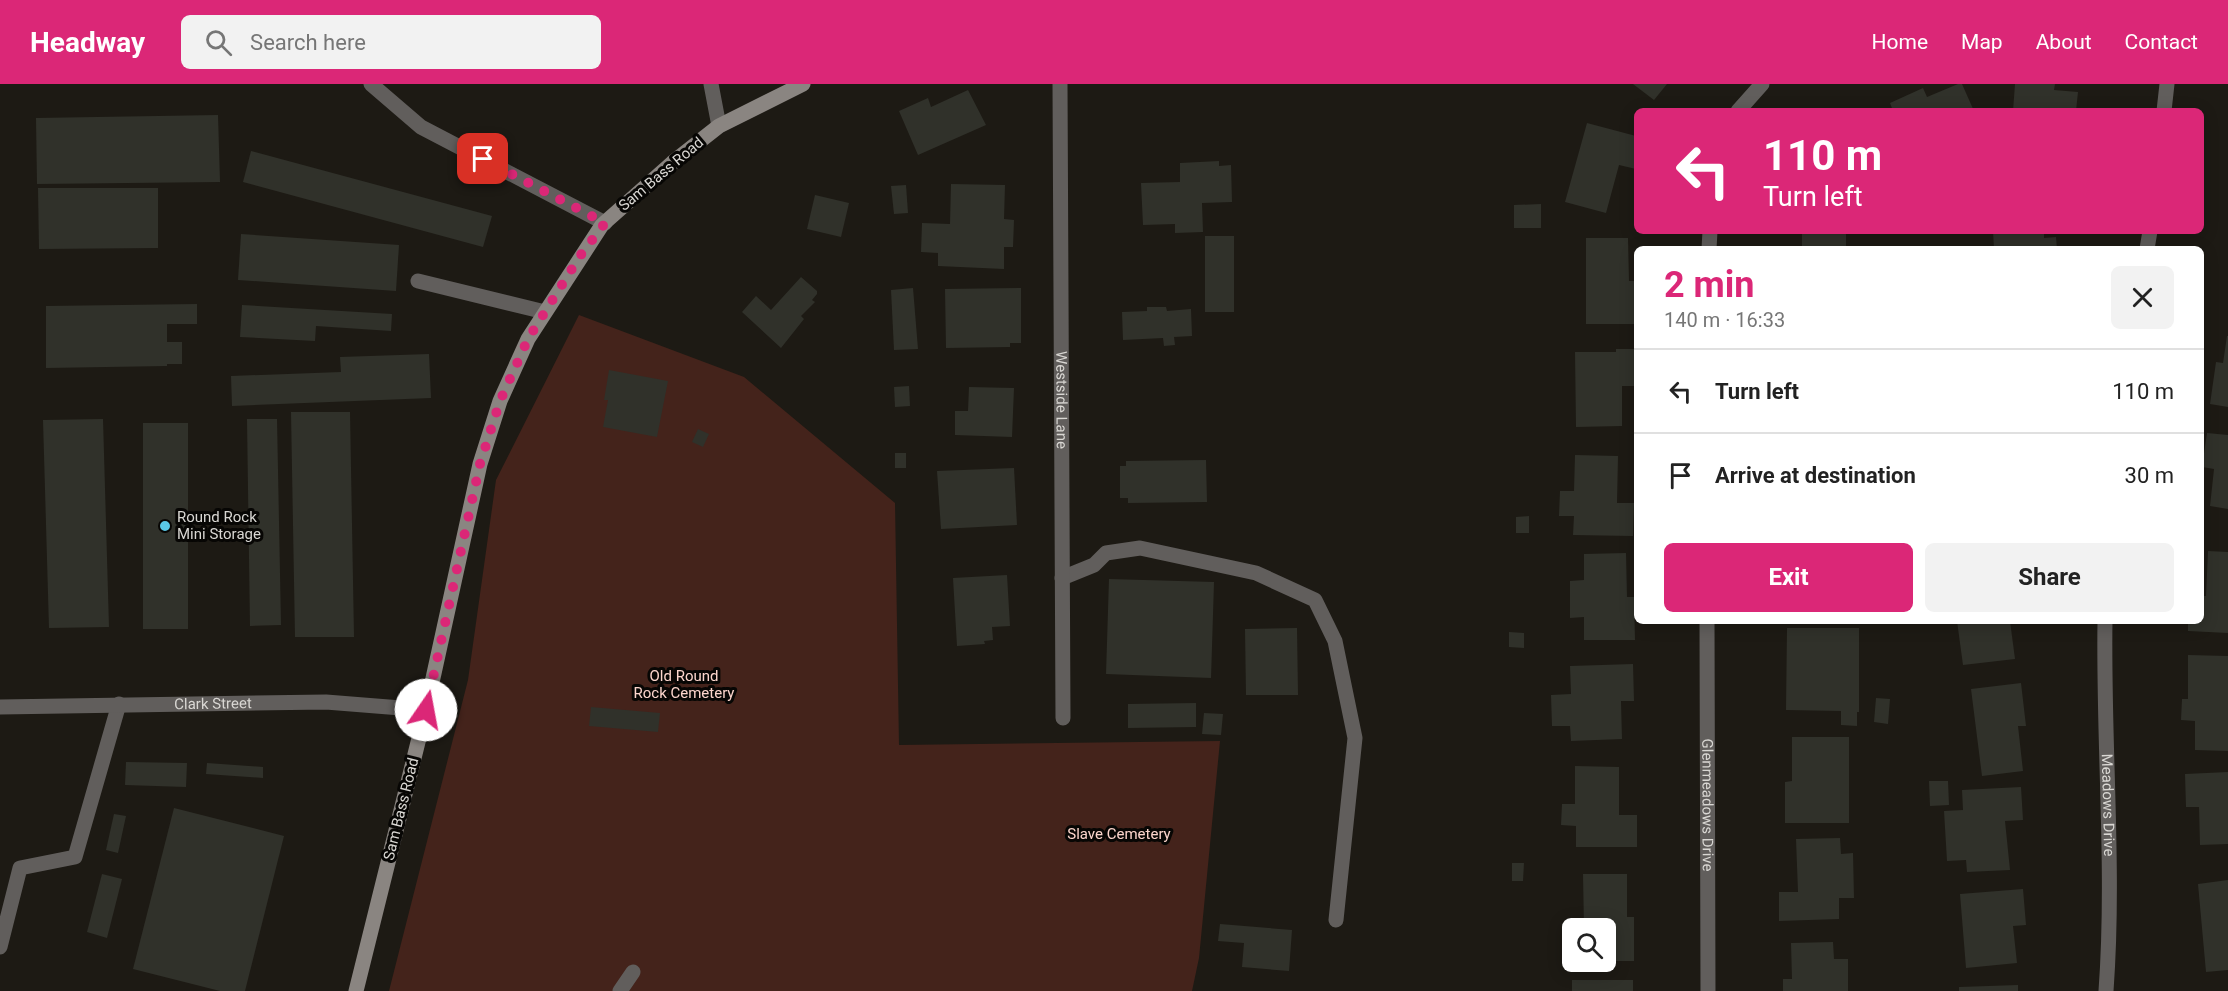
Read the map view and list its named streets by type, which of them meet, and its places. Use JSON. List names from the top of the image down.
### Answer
{
  "streets": {
    "main road": ["Sam Bass Road"],
    "street": [
      "Westside Lane",
      "Clark Street",
      "Glenmeadows Drive",
      "Meadows Drive"
    ]
  },
  "crossings": [
    ["Sam Bass Road", "Clark Street"]
  ],
  "parks": ["Old Round Rock Cemetery", "Slave Cemetery"],
  "places": ["Round Rock Mini Storage"],
  "page": {
    "header": "Headway",
    "search": "Search here",
    "nav": [
      "Home",
      "Map",
      "About",
      "Contact"
    ],
    "turn": ["110 m", "Turn left"],
    "heading": ["2 min", "140 m · 16:33"],
    "list": [
      {
        "name": "Turn left",
        "value": "110 m"
      },
      {
        "name": "Arrive at destination",
        "value": "30 m"
      }
    ],
    "buttons": ["Exit", "Share"]
  }
}
